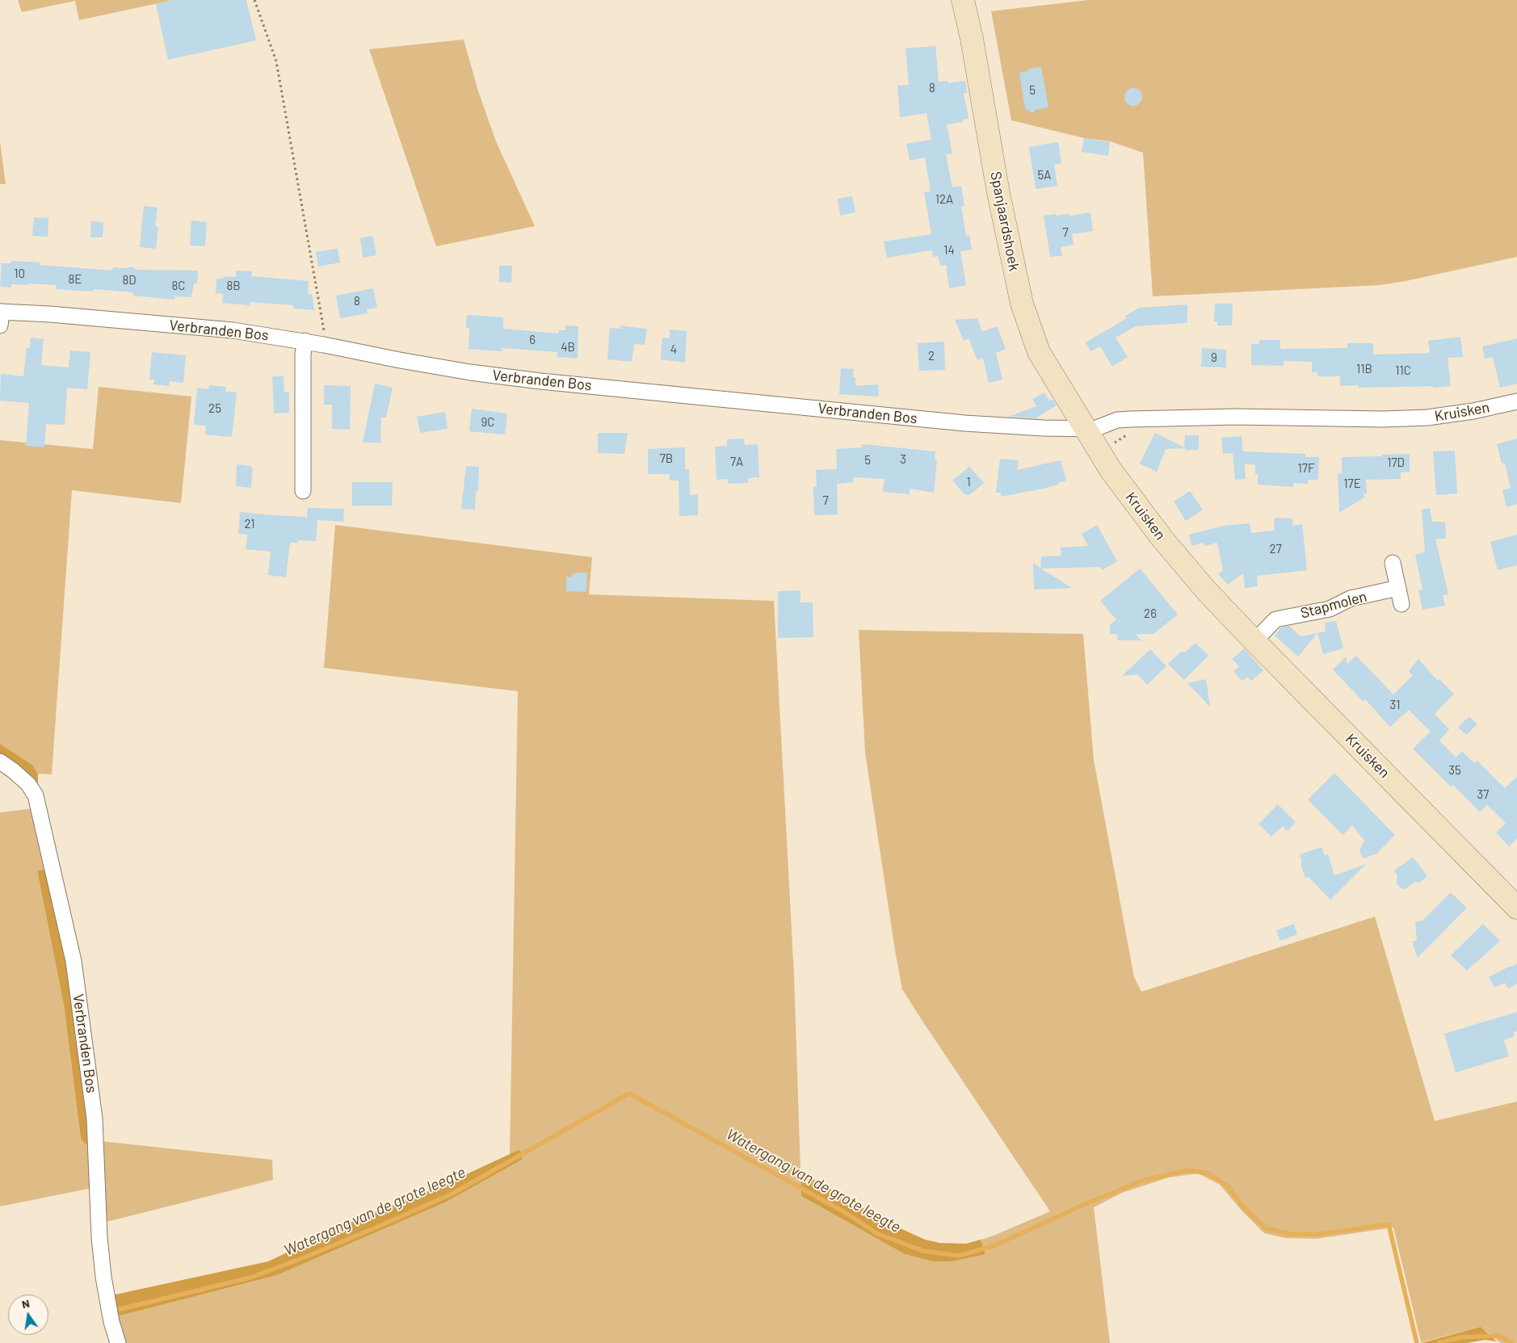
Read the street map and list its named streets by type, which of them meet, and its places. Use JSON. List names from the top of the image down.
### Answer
{
  "streets": {
    "street": [
      "Spanjaardshoek",
      "Verbranden Bos",
      "Kruisken",
      "Stapmolen"
    ]
  },
  "crossings": [
    ["Spanjaardshoek", "Verbranden Bos"],
    ["Spanjaardshoek", "Kruisken"],
    ["Verbranden Bos", "Kruisken"],
    ["Kruisken", "Stapmolen"]
  ],
  "water": ["Watergang van de grote leegte"],
  "house_numbers": [
    "8",
    "5",
    "5A",
    "12A",
    "7",
    "14",
    "10",
    "8E",
    "8D",
    "8C",
    "8B",
    "8",
    "6",
    "4B",
    "4",
    "2",
    "9",
    "11B",
    "11C",
    "25",
    "9C",
    "7B",
    "3",
    "5",
    "7A",
    "17D",
    "17F",
    "1",
    "17E",
    "7",
    "21",
    "27",
    "26",
    "31",
    "35",
    "37"
  ],
  "north": "top"
}
